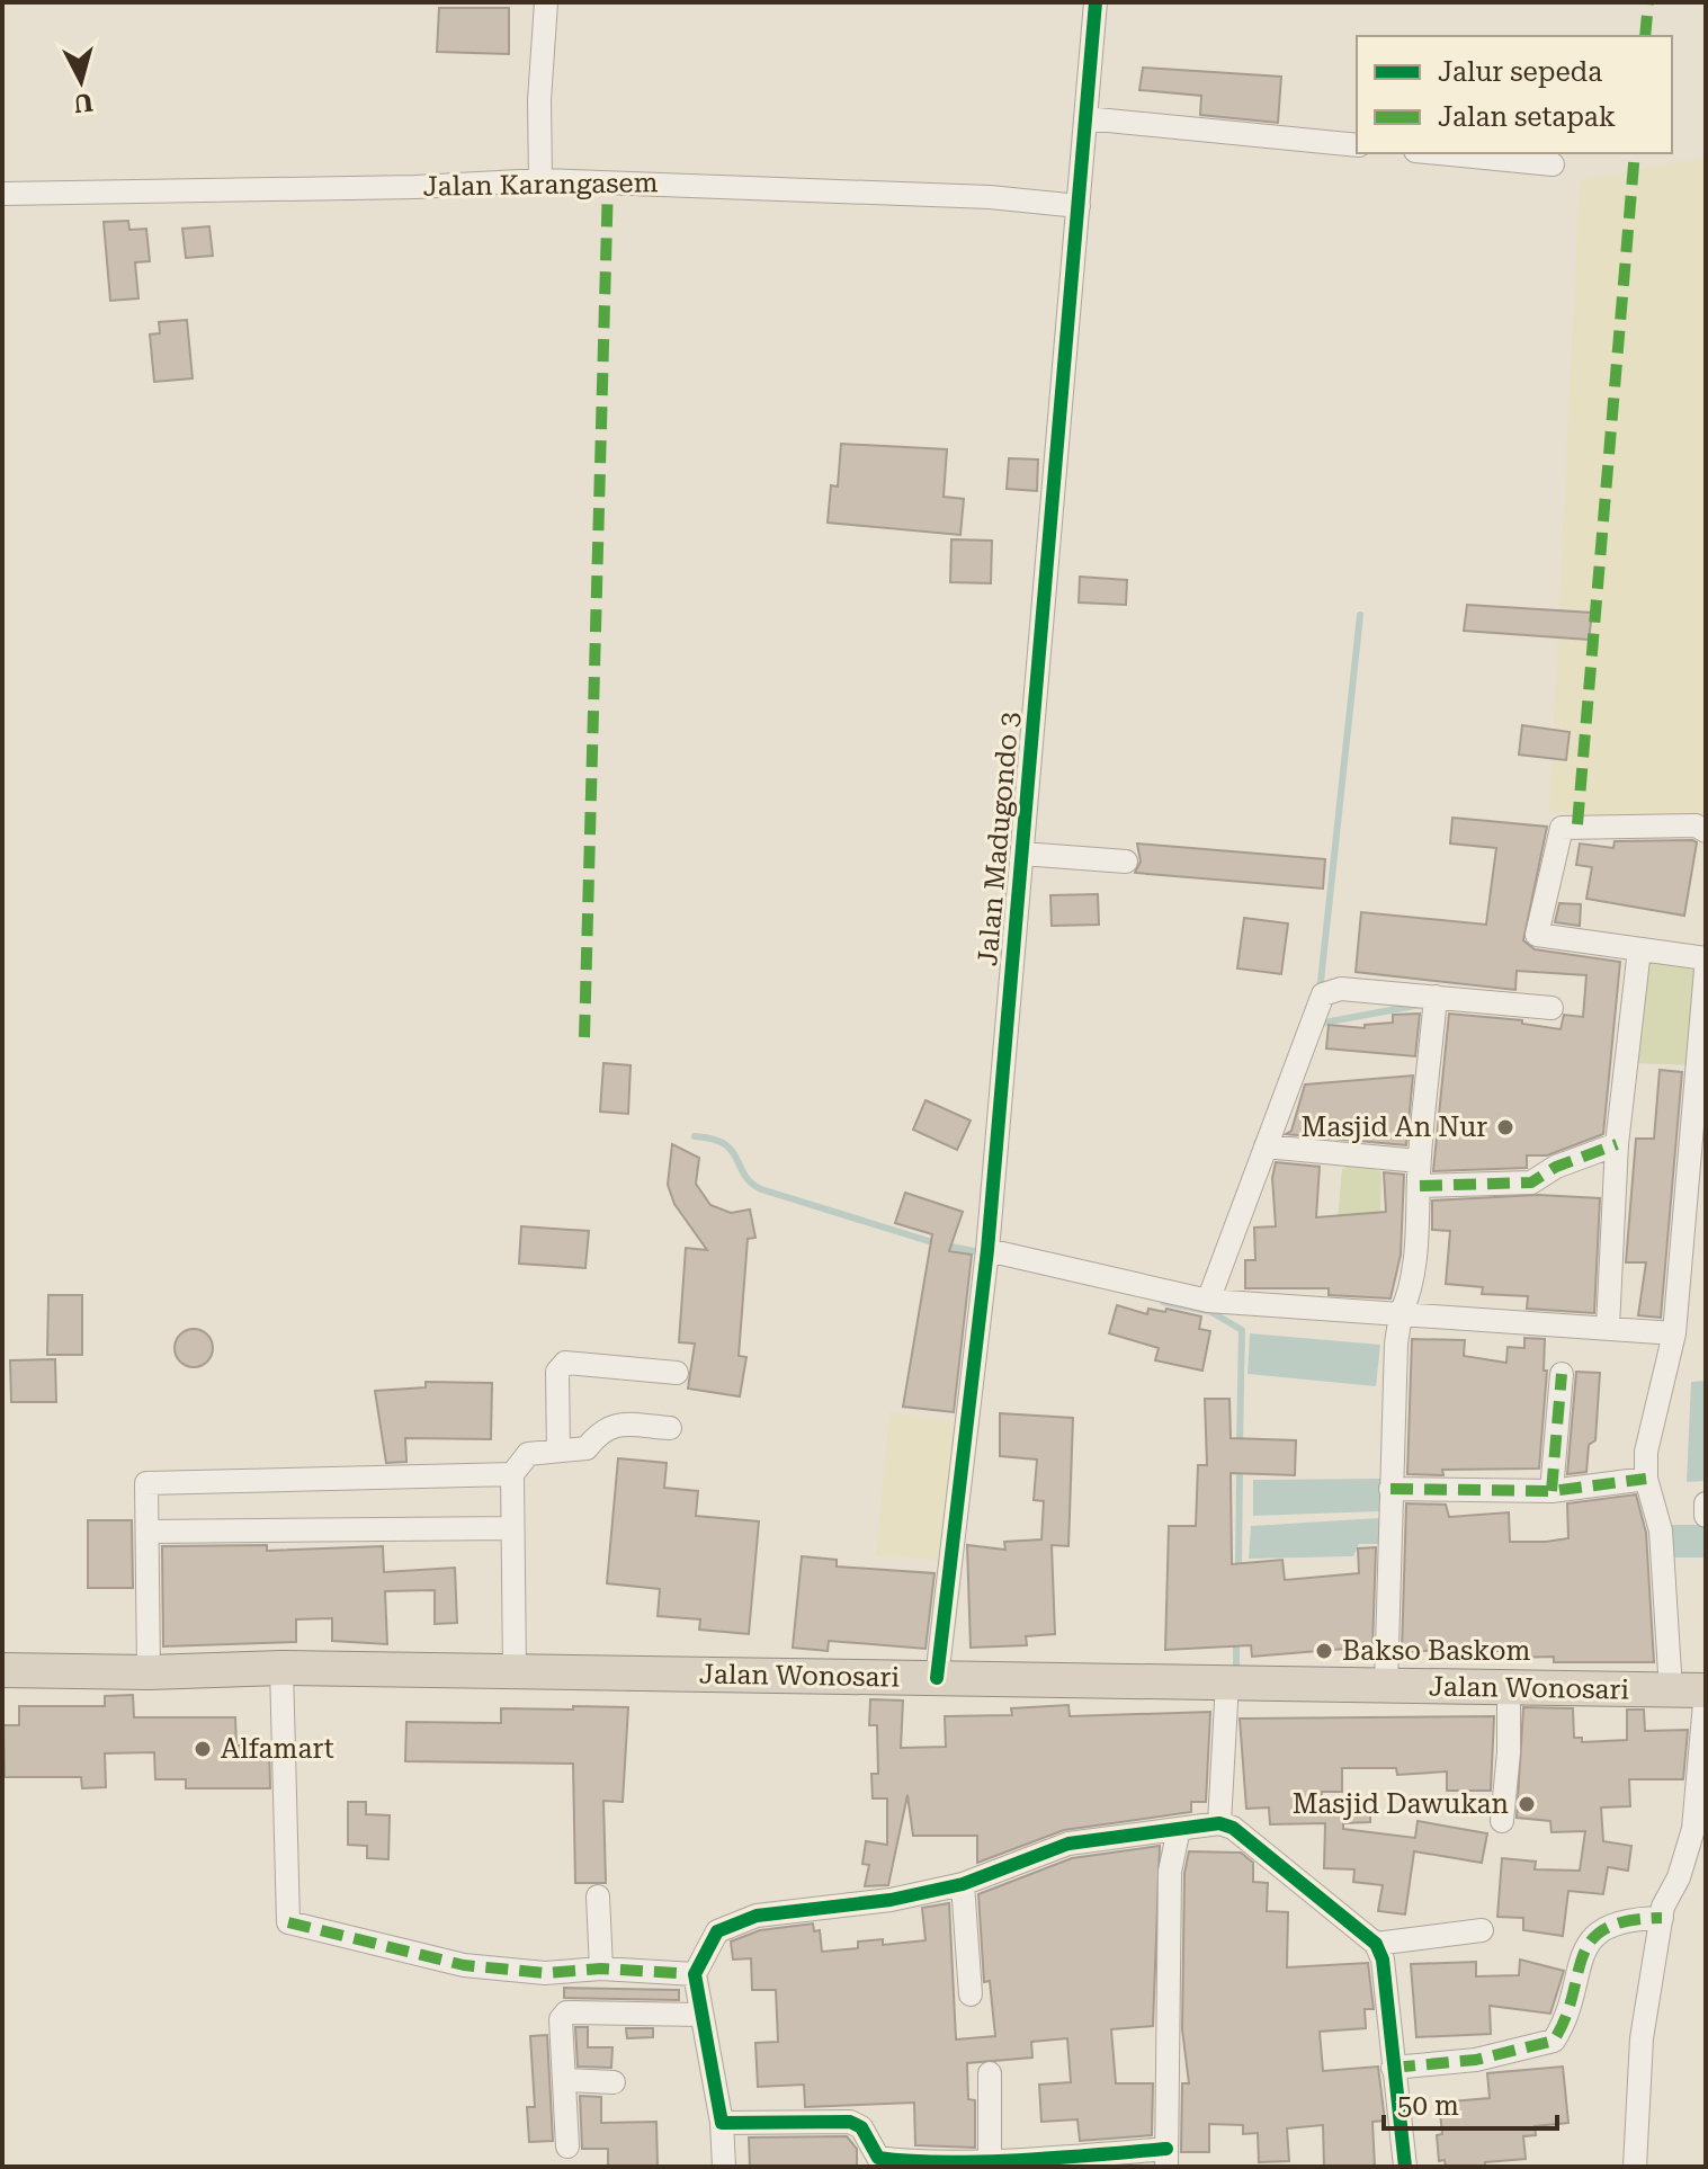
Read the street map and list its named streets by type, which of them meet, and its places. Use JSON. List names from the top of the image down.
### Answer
{
  "streets": {
    "highway": ["Jalan Wonosari"],
    "street": ["Jalan Karangasem", "Jalan Madugondo 3"]
  },
  "crossings": [
    ["Jalan Karangasem", "Jalan Madugondo 3"],
    ["Jalan Madugondo 3", "Jalan Wonosari"]
  ],
  "places": [
    "Masjid An Nur",
    "Bakso Baskom",
    "Alfamart",
    "Masjid Dawukan"
  ],
  "legend": ["Jalur sepeda", "Jalan setapak"],
  "scale_bar": "50 m",
  "north": "bottom"
}
